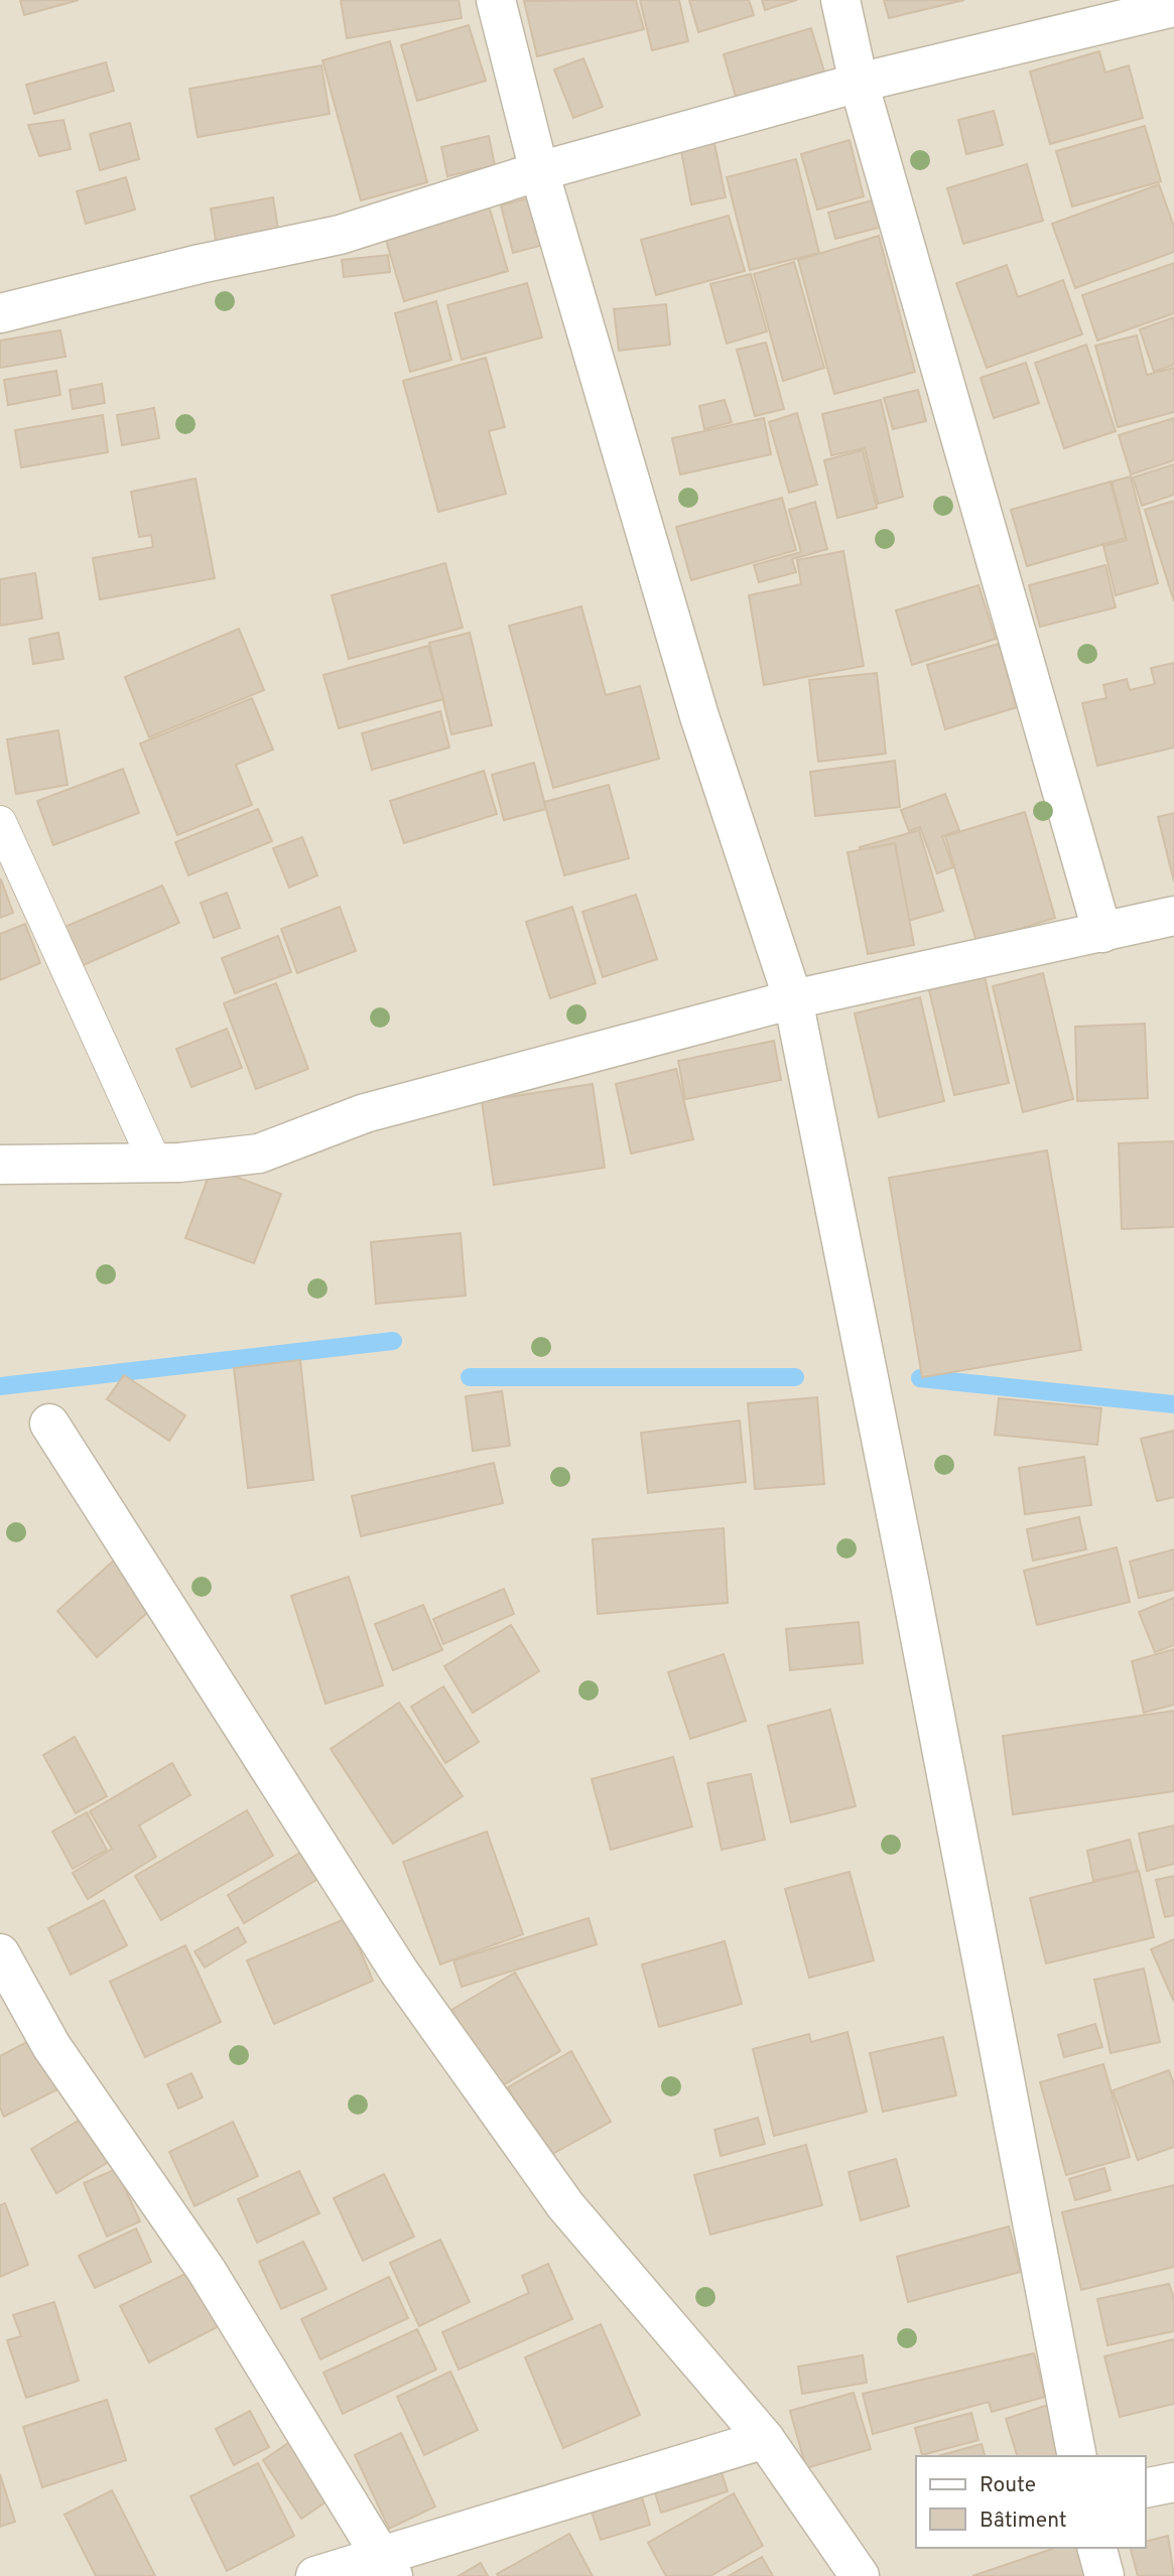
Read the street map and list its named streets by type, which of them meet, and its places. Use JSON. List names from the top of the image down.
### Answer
{
  "legend": ["Route", "Bâtiment"]
}
